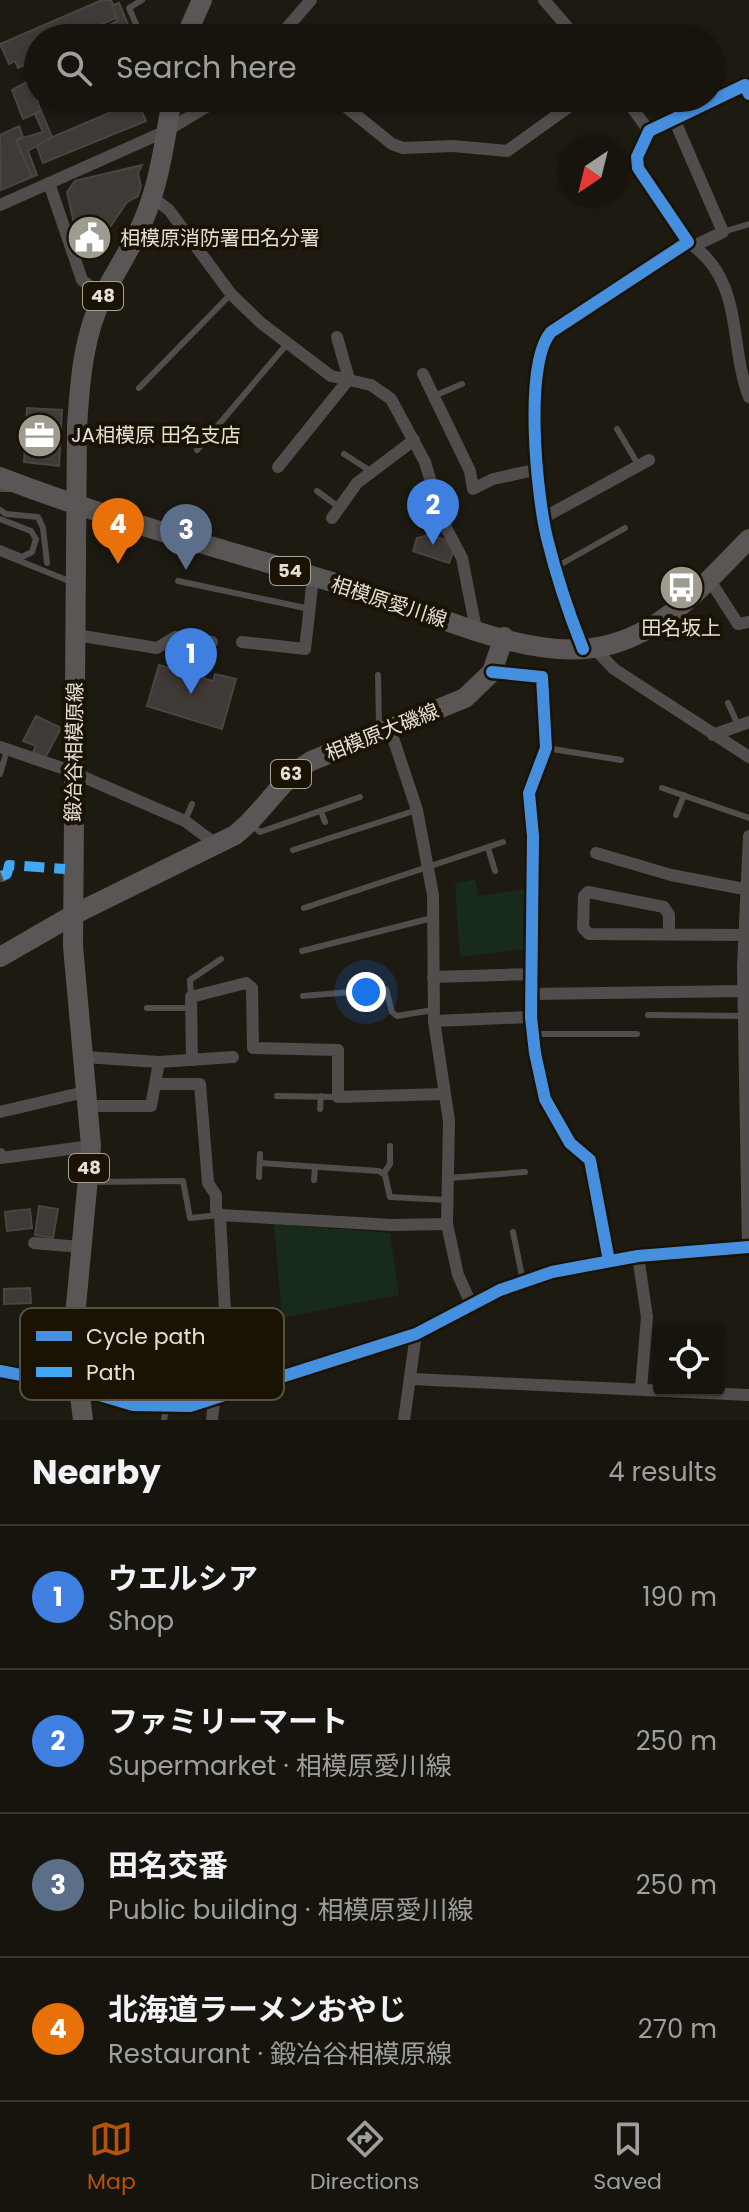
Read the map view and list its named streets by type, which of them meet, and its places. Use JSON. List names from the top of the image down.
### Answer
{
  "streets": {
    "main road": [
      "48",
      "54",
      "相模原愛川線",
      "相模原大磯線",
      "鍛冶谷相模原線",
      "63"
    ]
  },
  "crossings": [
    ["相模原愛川線", "相模原大磯線"],
    ["相模原愛川線", "鍛冶谷相模原線"],
    ["相模原大磯線", "鍛冶谷相模原線"]
  ],
  "places": {
    "public building": ["相模原消防署田名分署"],
    "office": ["JA相模原 田名支店"],
    "bus stop": ["田名坂上"]
  },
  "legend": ["Cycle path", "Path"],
  "north": "bottom left",
  "page": {
    "search": "Search here",
    "pins": [
      "2",
      "4",
      "3",
      "1"
    ],
    "heading": ["Nearby", "4 results"],
    "list": [
      {
        "mark": "1",
        "name": "ウエルシア",
        "note": "Shop",
        "value": "190 m"
      },
      {
        "mark": "2",
        "name": "ファミリーマート",
        "note": "Supermarket · 相模原愛川線",
        "value": "250 m"
      },
      {
        "mark": "3",
        "name": "田名交番",
        "note": "Public building · 相模原愛川線",
        "value": "250 m"
      },
      {
        "mark": "4",
        "name": "北海道ラーメンおやじ",
        "note": "Restaurant · 鍛冶谷相模原線",
        "value": "270 m"
      }
    ],
    "nav": ["Map", "Directions", "Saved"]
  }
}
